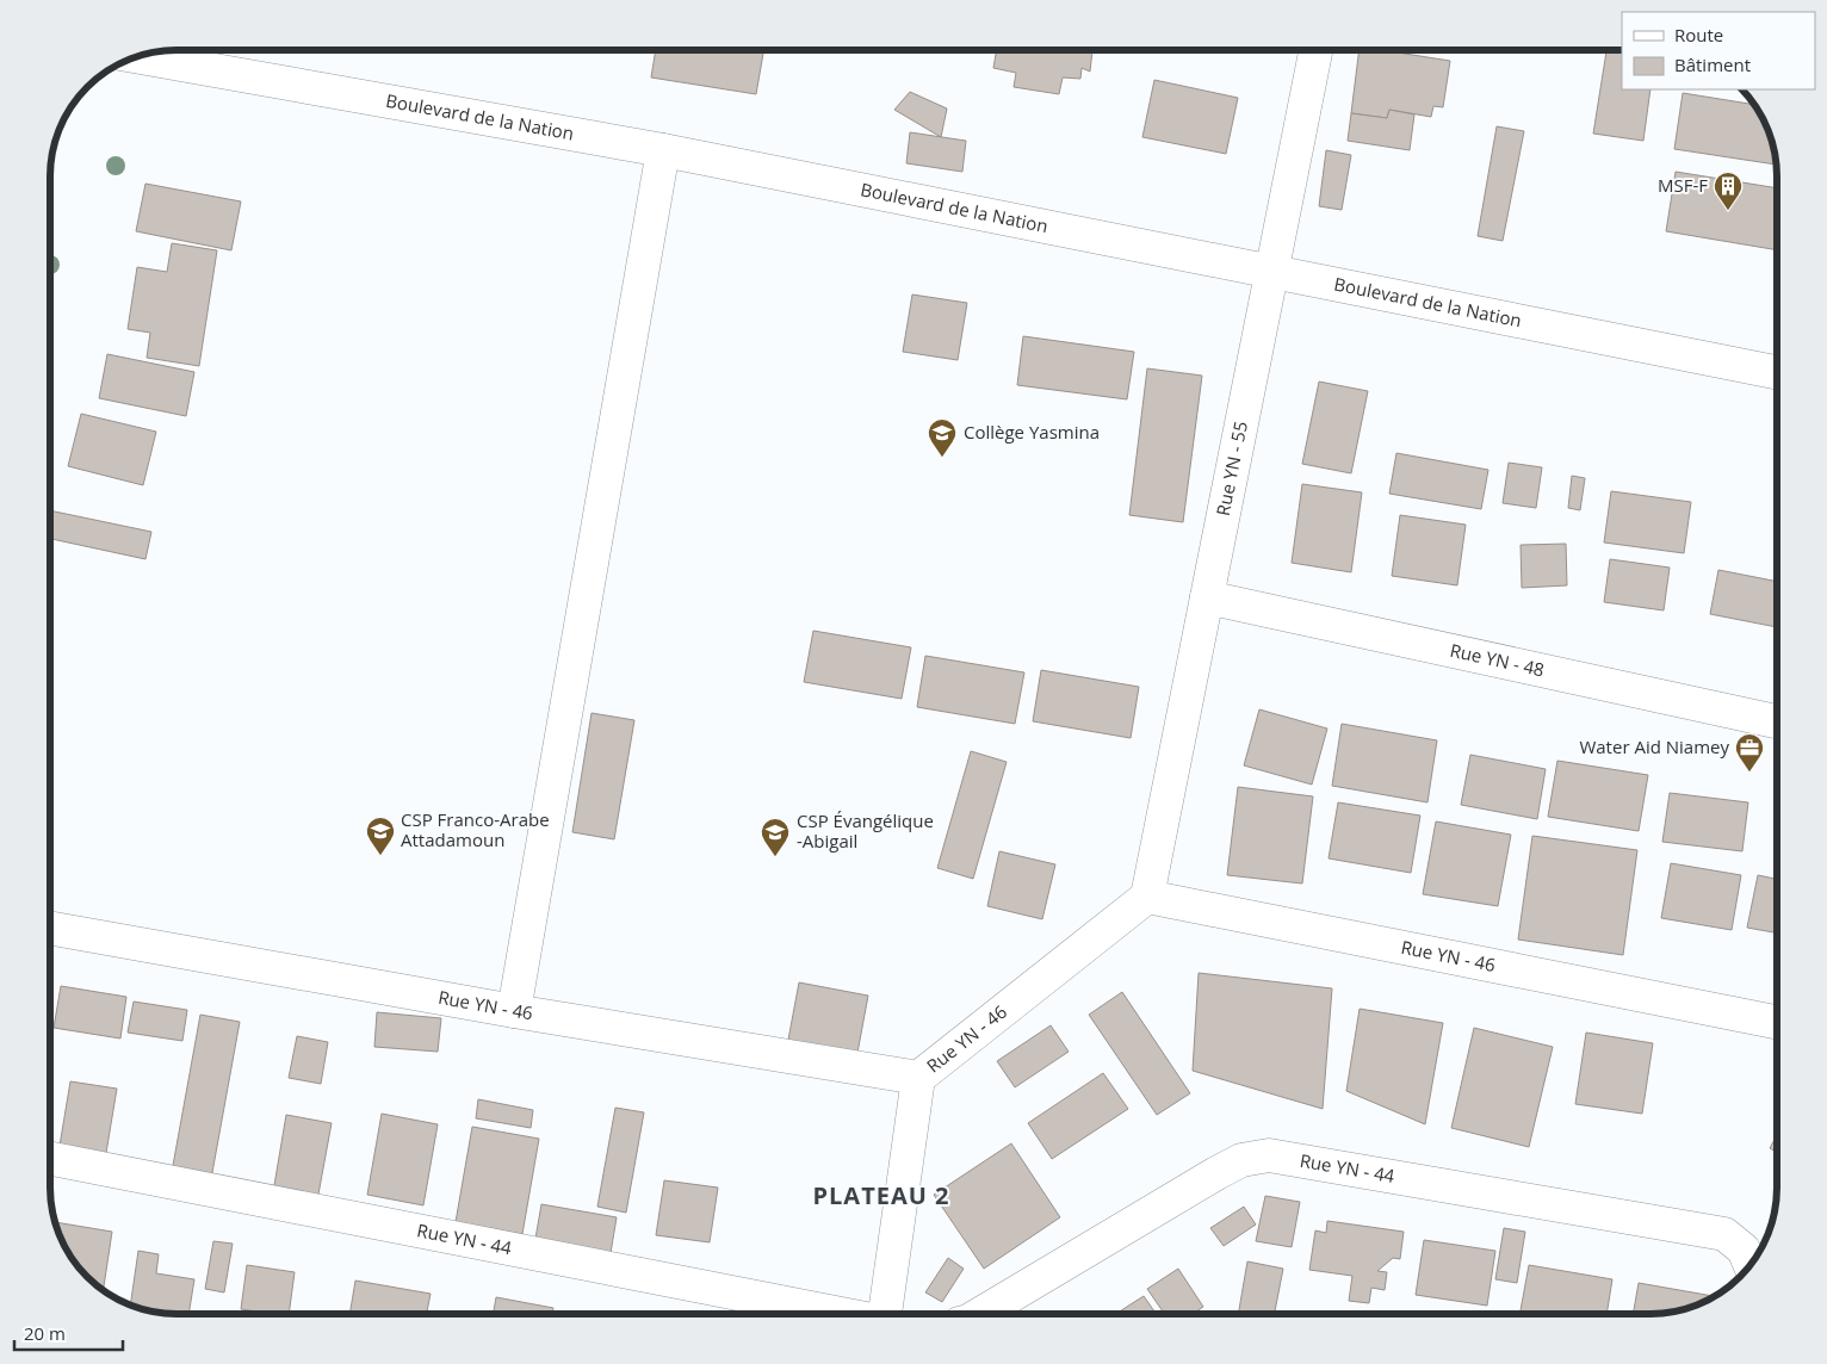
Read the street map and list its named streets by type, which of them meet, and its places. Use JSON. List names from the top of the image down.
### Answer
{
  "streets": {
    "street": [
      "Boulevard de la Nation",
      "Rue YN - 55",
      "Rue YN - 48",
      "Rue YN - 46",
      "Rue YN - 44"
    ]
  },
  "crossings": [
    ["Boulevard de la Nation", "Rue YN - 55"],
    ["Rue YN - 55", "Rue YN - 48"],
    ["Rue YN - 55", "Rue YN - 46"]
  ],
  "districts": ["PLATEAU 2"],
  "places": {
    "building": ["MSF-F"],
    "school or university": ["Collège Yasmina", "CSP Franco-Arabe Attadamoun", "CSP Évangélique -Abigail"],
    "office": ["Water Aid Niamey"]
  },
  "legend": ["Route", "Bâtiment"],
  "scale_bar": "20 m"
}
